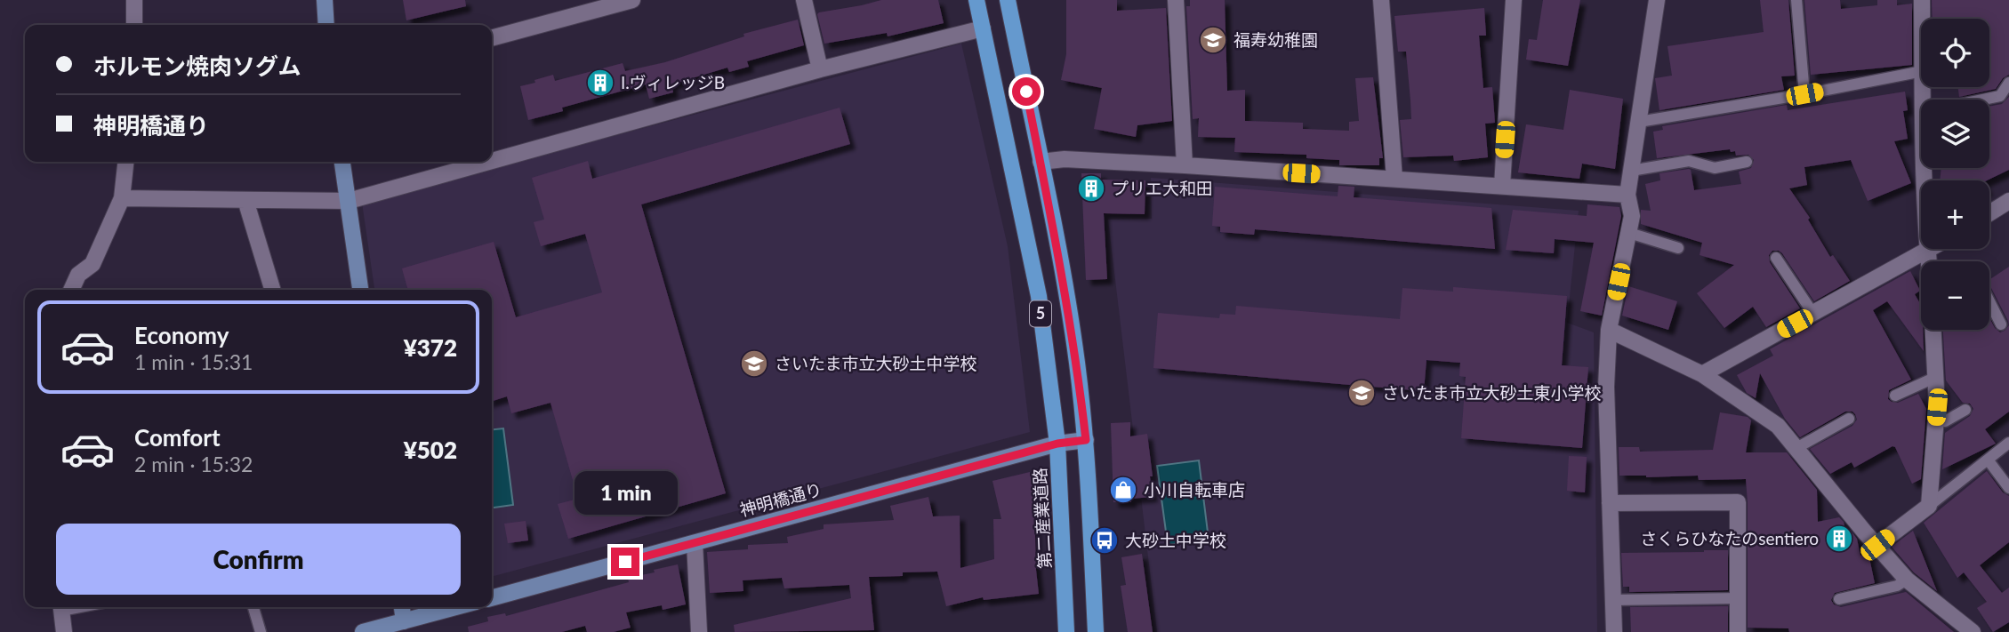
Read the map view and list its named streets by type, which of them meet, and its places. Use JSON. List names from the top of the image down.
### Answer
{
  "streets": {
    "main road": ["5", "第二産業道路"],
    "street": ["神明橋通り"]
  },
  "crossings": [
    ["5", "神明橋通り"],
    ["神明橋通り", "第二産業道路"]
  ],
  "places": {
    "school or university": ["福寿幼稚園", "さいたま市立大砂土中学校", "さいたま市立大砂土東小学校"],
    "building": ["I.ヴィレッジB", "プリエ大和田", "さくらひなたのsentiero"],
    "shop": ["小川自転車店"],
    "bus stop": ["大砂土中学校"]
  },
  "page": {
    "map_buttons": ["+", "−"],
    "banner": ["ホルモン焼肉ソグム", "神明橋通り"],
    "list": [
      {
        "name": "Economy",
        "note": "1 min · 15:31",
        "value": "¥372"
      },
      {
        "name": "Comfort",
        "note": "2 min · 15:32",
        "value": "¥502"
      }
    ],
    "bubble": "1 min",
    "buttons": "Confirm"
  }
}
